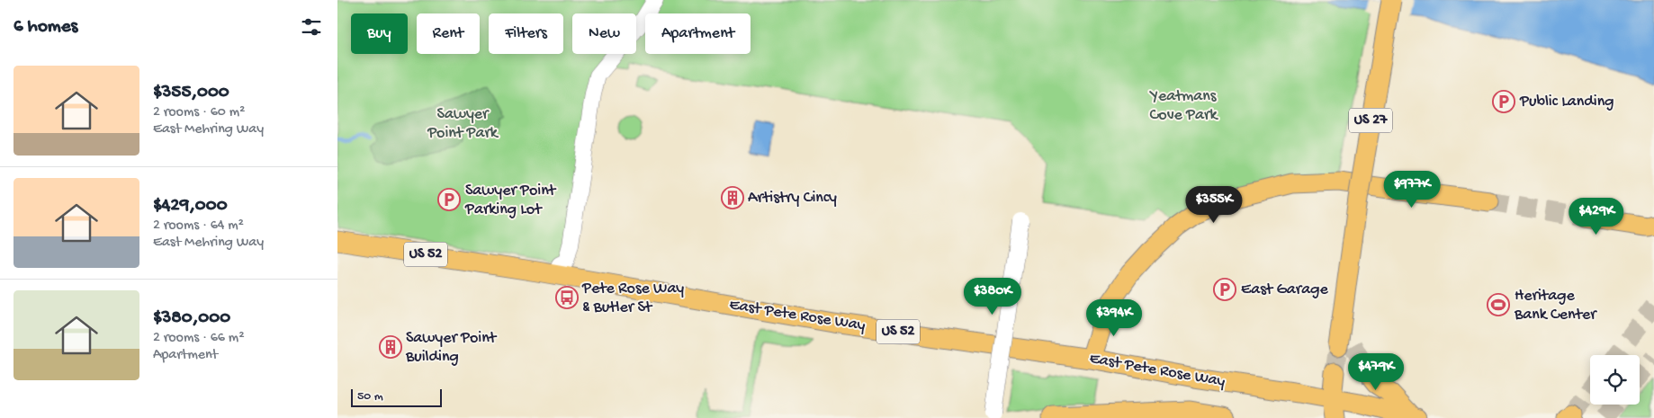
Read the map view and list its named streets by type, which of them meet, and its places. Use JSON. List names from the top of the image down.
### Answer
{
  "streets": {
    "main road": ["US 27", "US 52", "East Pete Rose Way"]
  },
  "parks": ["Yeatmans Cove Park", "Sawyer Point Park"],
  "places": {
    "parking": ["Public Landing", "Sawyer Point Parking Lot", "East Garage"],
    "building": ["Artistry Cincy", "Sawyer Point Building"],
    "bus stop": ["Pete Rose Way & Butler St"],
    "sports": ["Heritage Bank Center"]
  },
  "scale_bar": "50 m",
  "page": {
    "heading": "6 homes",
    "chip": [
      "Buy",
      "Rent",
      "Filters",
      "New",
      "Apartment"
    ],
    "list": [
      {
        "name": "$355,000",
        "note": "2 rooms · 60 m² · East Mehring Way"
      },
      {
        "name": "$429,000",
        "note": "2 rooms · 64 m² · East Mehring Way"
      },
      {
        "name": "$380,000",
        "note": "2 rooms · 66 m² · Apartment"
      }
    ],
    "price": [
      "$977K",
      "$355K",
      "$429K",
      "$380K",
      "$394K",
      "$479K"
    ],
    "scale": "50 m"
  }
}
